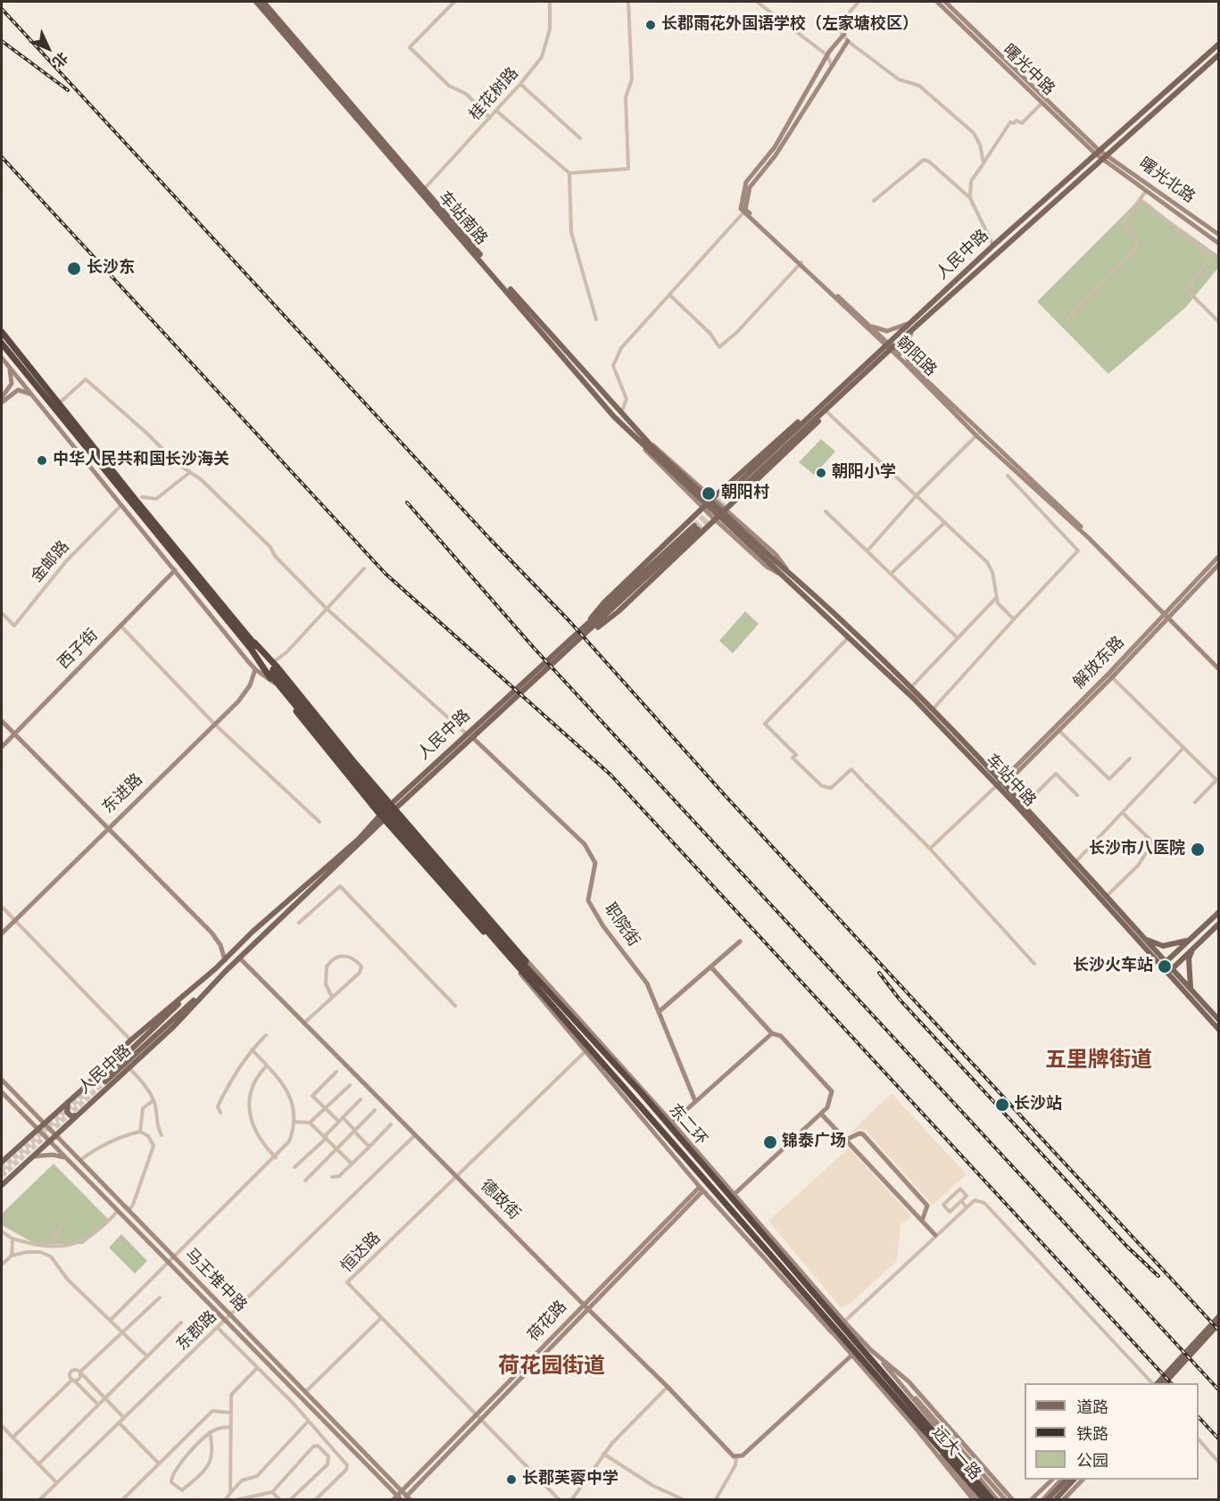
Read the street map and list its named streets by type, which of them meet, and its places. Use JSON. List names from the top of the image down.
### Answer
{
  "streets": {
    "highway": ["东二环"],
    "main road": ["车站南路", "人民中路", "车站中路"],
    "street": [
      "曙光中路",
      "桂花树路",
      "曙光北路",
      "朝阳路",
      "金邮路",
      "西子街",
      "解放东路",
      "东进路",
      "职院街",
      "德政街",
      "恒达路",
      "马王堆中路",
      "荷花路",
      "东郡路",
      "远大一路"
    ]
  },
  "crossings": [
    ["曙光中路", "曙光北路"],
    ["曙光中路", "人民中路"],
    ["桂花树路", "车站南路"],
    ["曙光北路", "人民中路"],
    ["车站南路", "车站中路"],
    ["人民中路", "朝阳路"],
    ["人民中路", "职院街"],
    ["人民中路", "德政街"],
    ["人民中路", "马王堆中路"],
    ["朝阳路", "解放东路"],
    ["解放东路", "车站中路"],
    ["德政街", "恒达路"],
    ["德政街", "荷花路"],
    ["德政街", "东郡路"],
    ["恒达路", "荷花路"],
    ["马王堆中路", "荷花路"],
    ["马王堆中路", "东郡路"]
  ],
  "districts": ["五里牌街道", "荷花园街道"],
  "places": [
    "长郡雨花外国语学校（左家塘校区）",
    "长沙东",
    "中华人民共和国长沙海关",
    "朝阳小学",
    "朝阳村",
    "长沙市八医院",
    "长沙火车站",
    "长沙站",
    "锦泰广场",
    "长郡芙蓉中学"
  ],
  "legend": ["道路", "铁路", "公园"],
  "north": "bottom right"
}
